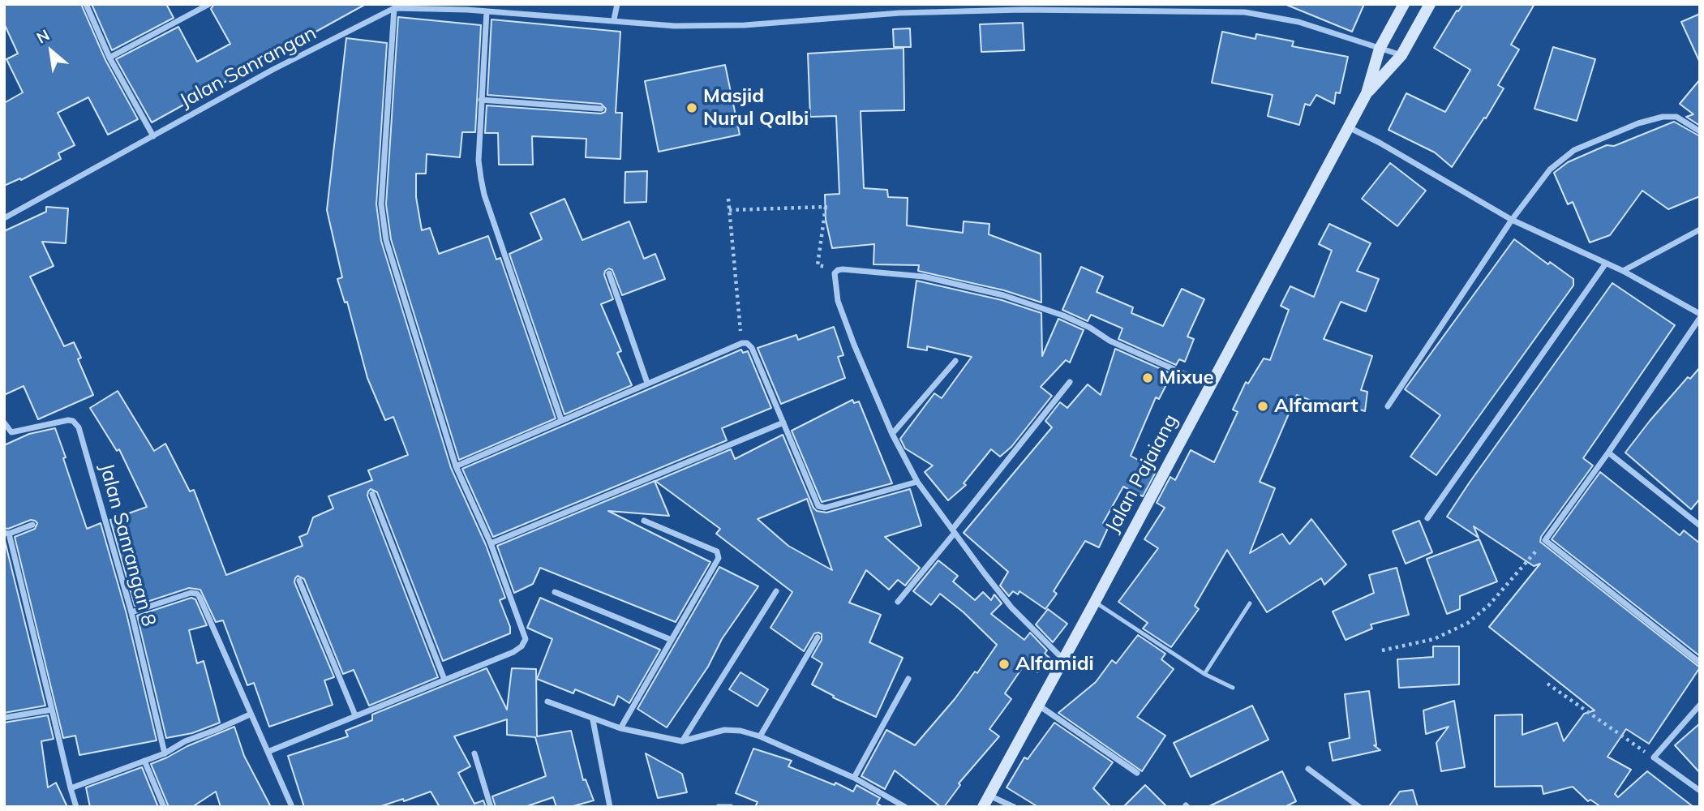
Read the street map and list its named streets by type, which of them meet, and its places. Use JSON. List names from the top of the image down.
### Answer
{
  "streets": {
    "main road": ["Jalan Pajaiang"],
    "street": ["Jalan Sanrangan", "Jalan Sanrangan 8"]
  },
  "places": [
    "Masjid Nurul Qalbi",
    "Mixue",
    "Alfamart",
    "Alfamidi"
  ],
  "north": "top left"
}
